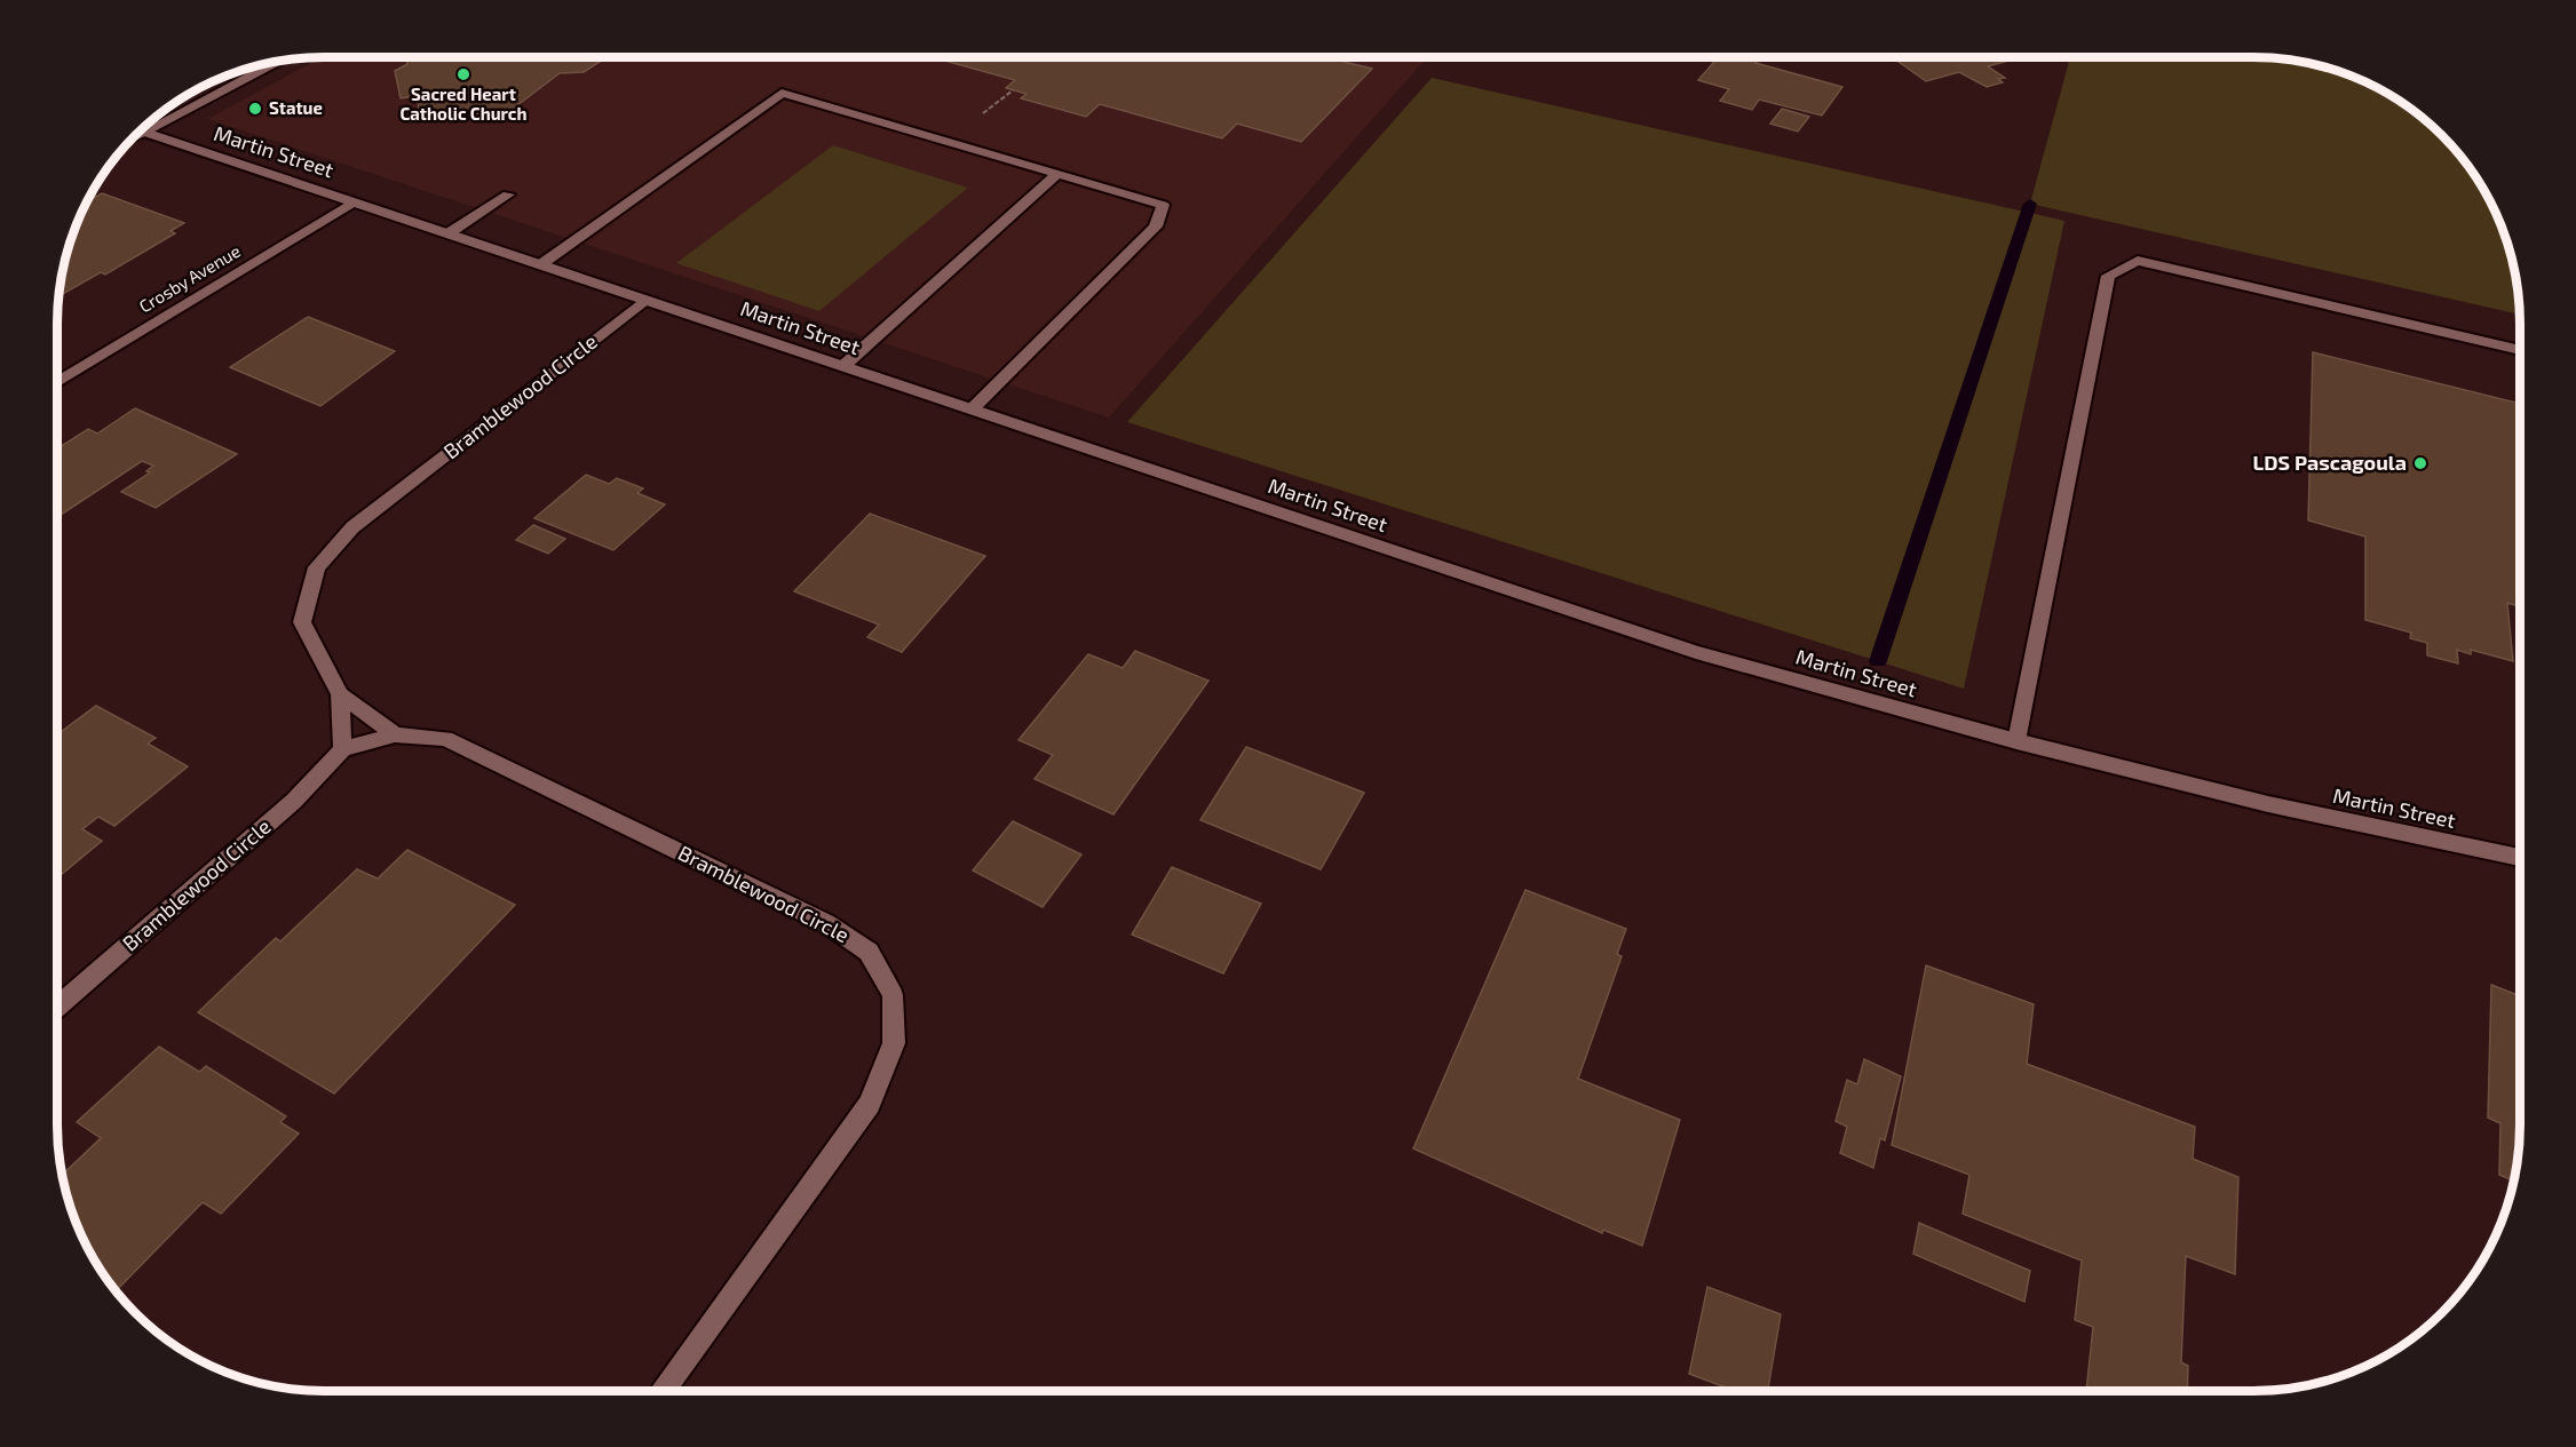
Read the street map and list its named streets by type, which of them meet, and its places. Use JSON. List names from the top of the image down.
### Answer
{
  "streets": {
    "street": ["Martin Street", "Crosby Avenue", "Bramblewood Circle"]
  },
  "crossings": [
    ["Martin Street", "Crosby Avenue"],
    ["Martin Street", "Bramblewood Circle"]
  ],
  "places": ["Sacred Heart Catholic Church", "Statue", "LDS Pascagoula"]
}
